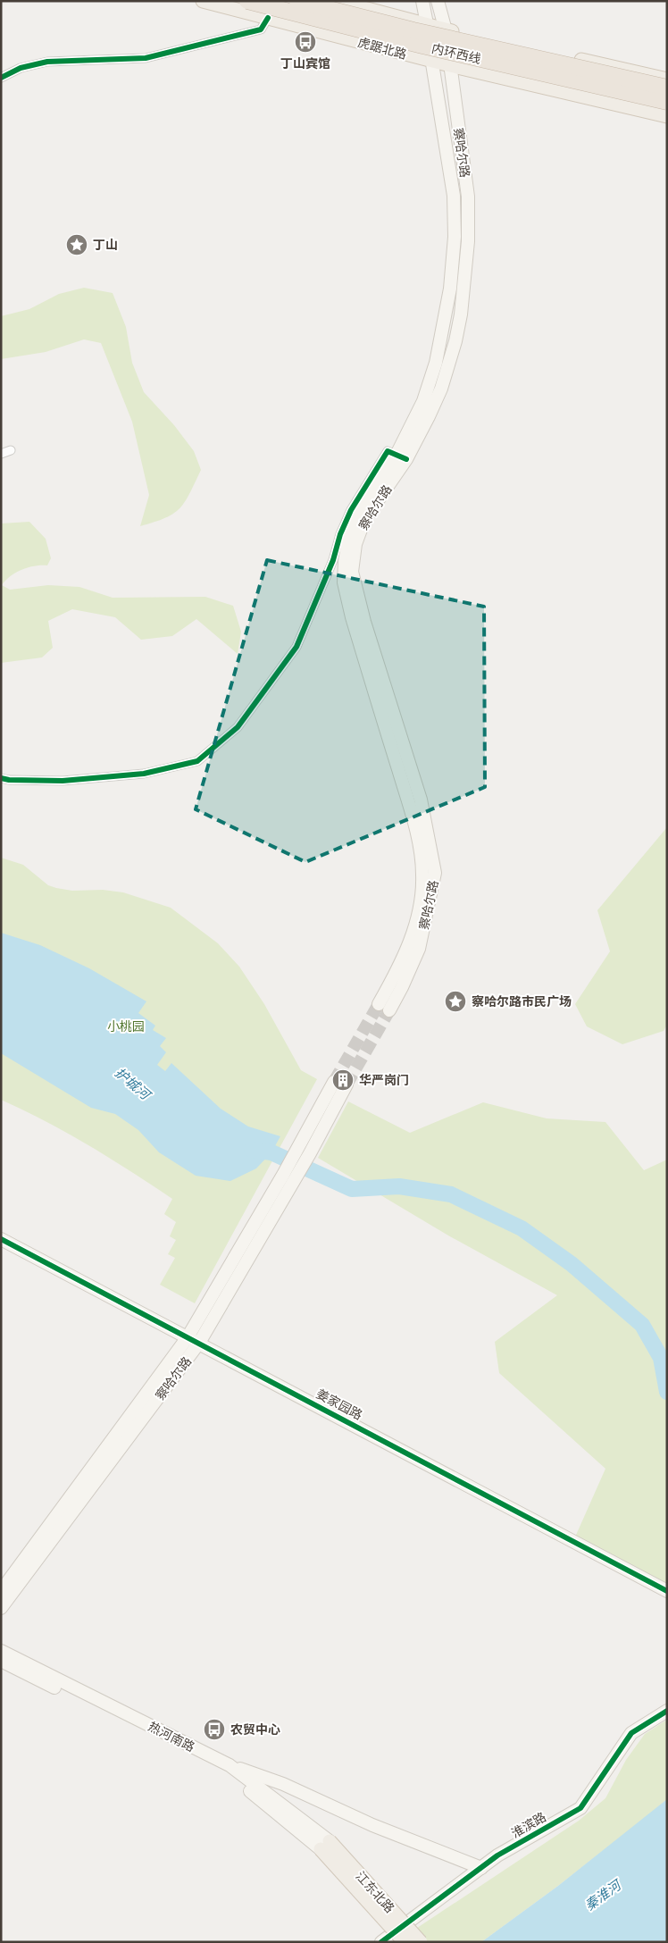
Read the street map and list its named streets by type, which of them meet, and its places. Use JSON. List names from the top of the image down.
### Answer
{
  "streets": {
    "highway": ["内环西线"],
    "main road": [
      "虎踞北路",
      "察哈尔路",
      "姜家园路",
      "热河南路",
      "淮滨路",
      "江东北路"
    ]
  },
  "crossings": [
    ["虎踞北路", "察哈尔路"],
    ["察哈尔路", "姜家园路"],
    ["热河南路", "江东北路"]
  ],
  "water": ["护城河", "秦淮河"],
  "parks": ["小桃园"],
  "places": {
    "bus stop": ["丁山宾馆", "农贸中心"],
    "place": ["丁山", "察哈尔路市民广场"],
    "building": ["华严岗门"]
  }
}
